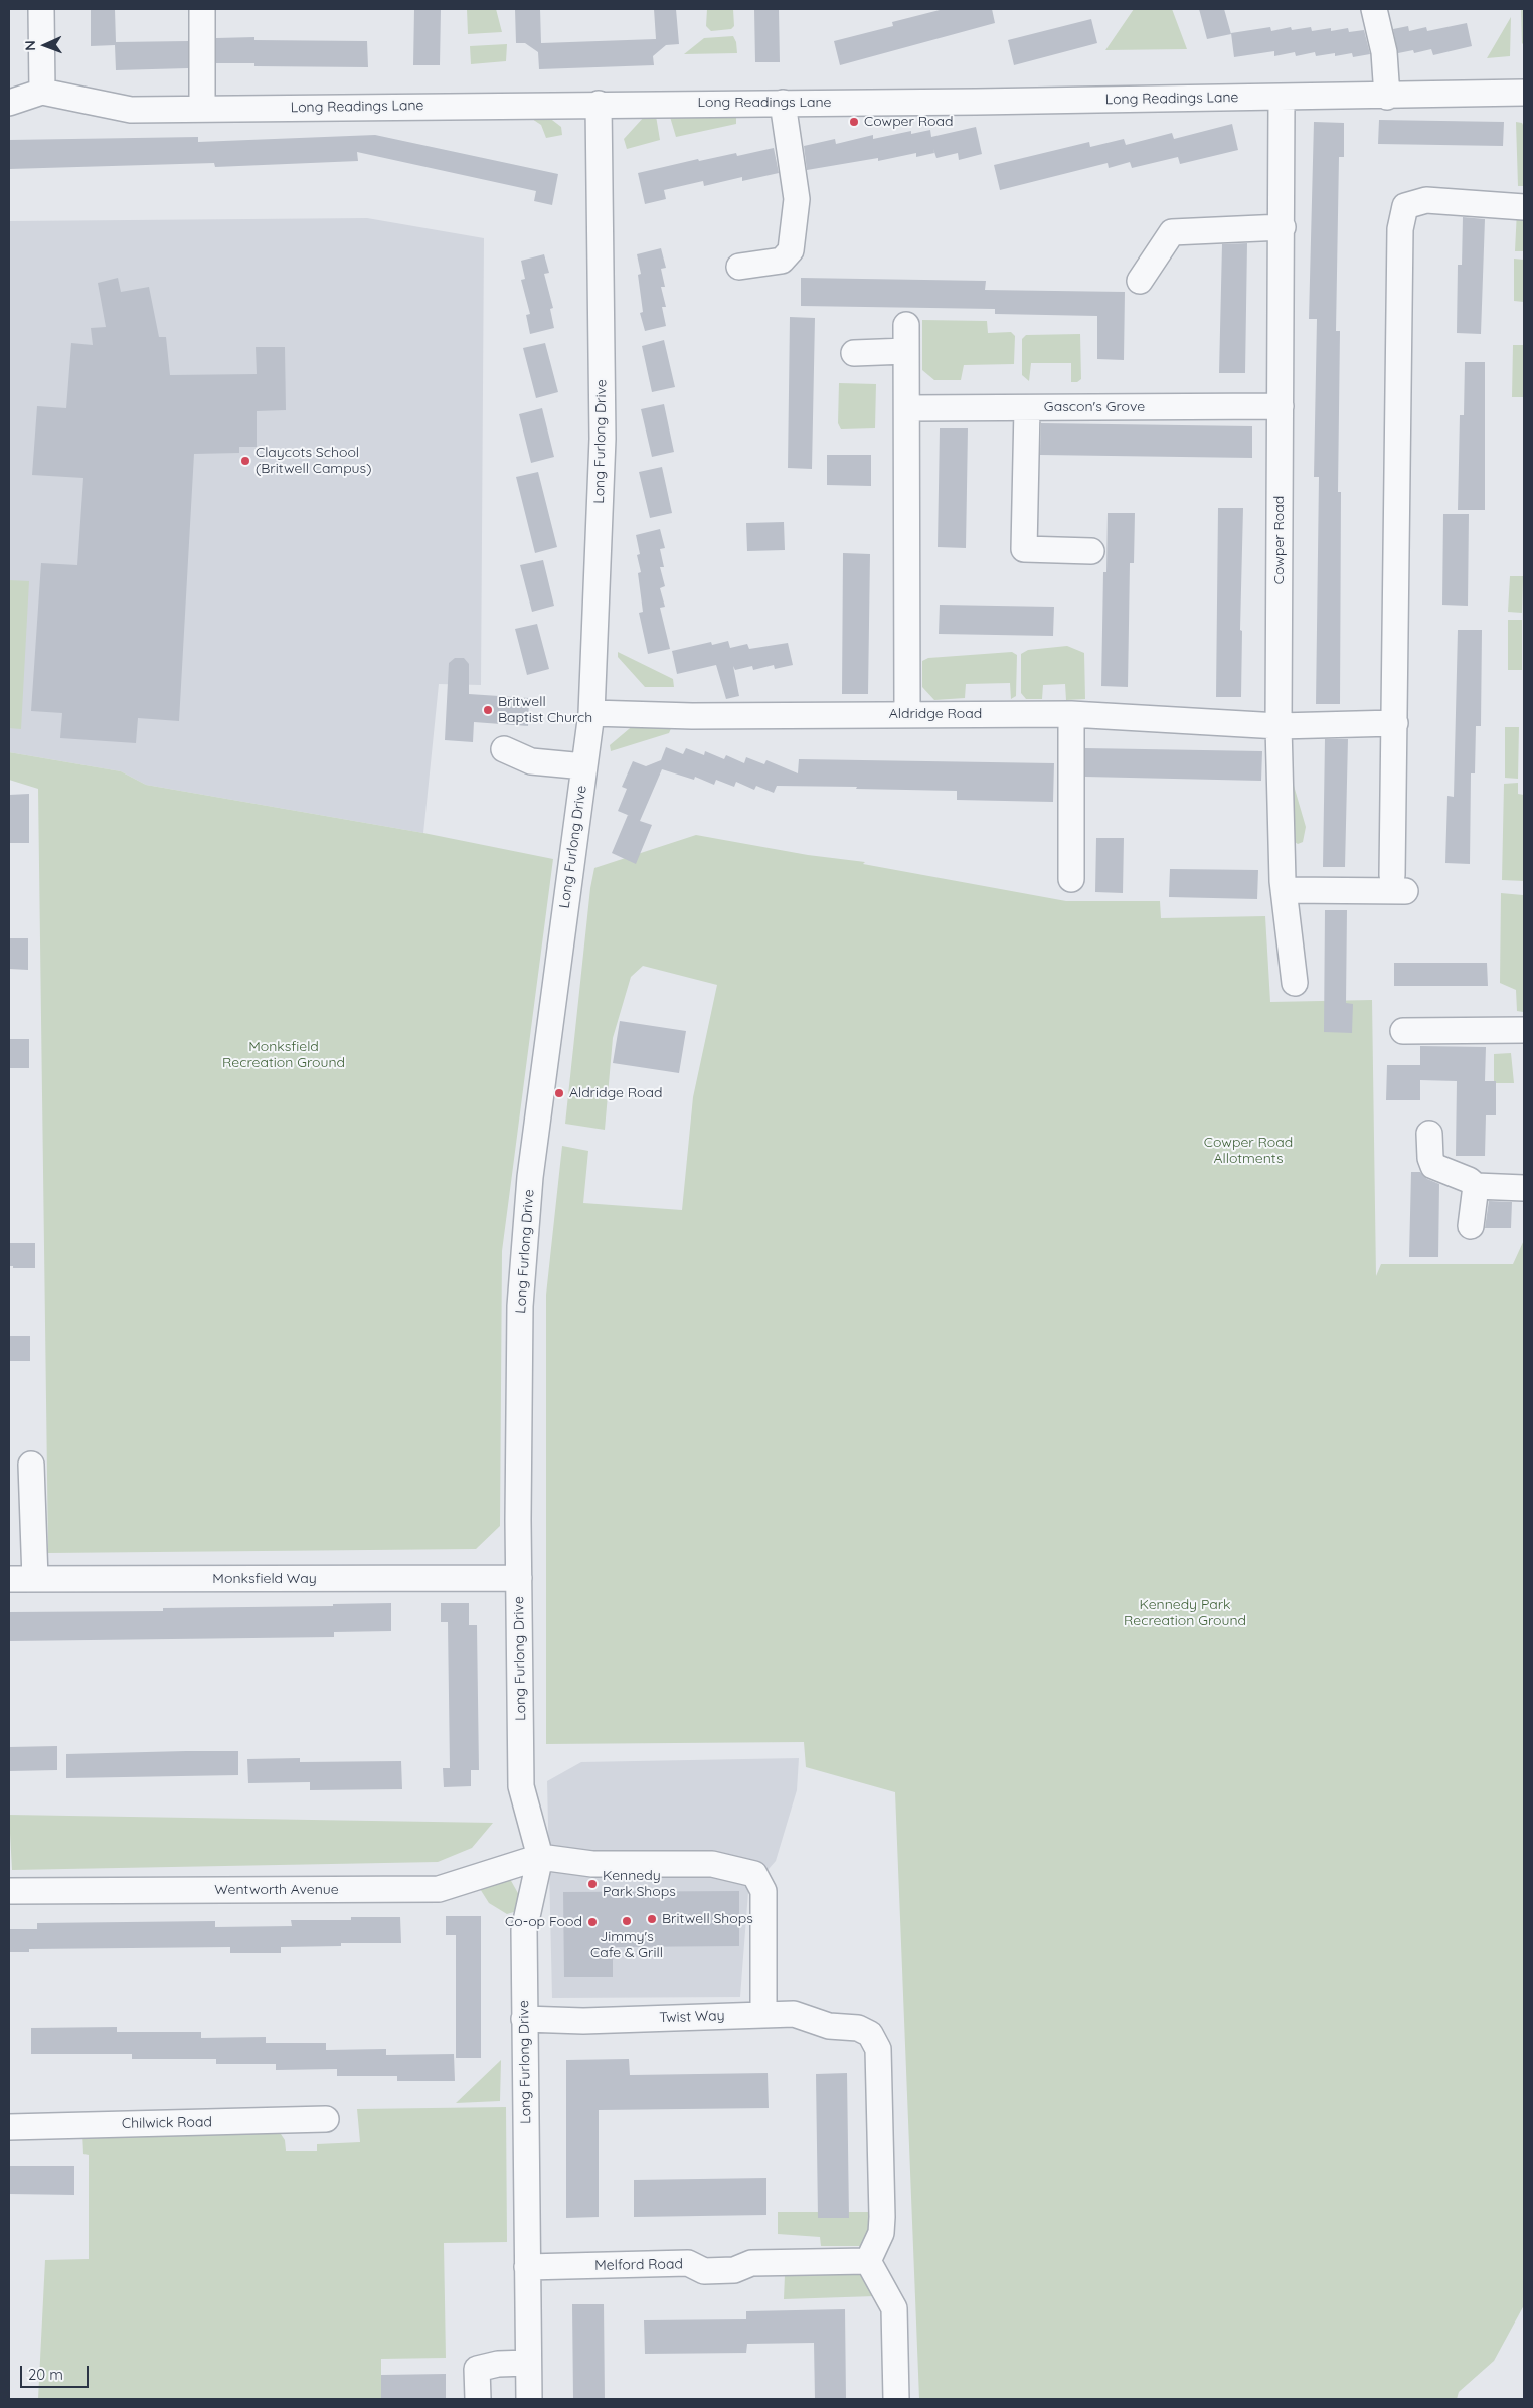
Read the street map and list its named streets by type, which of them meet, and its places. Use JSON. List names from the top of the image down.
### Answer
{
  "streets": {
    "street": [
      "Long Readings Lane",
      "Gascon's Grove",
      "Long Furlong Drive",
      "Cowper Road",
      "Aldridge Road",
      "Monksfield Way",
      "Wentworth Avenue",
      "Twist Way",
      "Chilwick Road",
      "Melford Road"
    ]
  },
  "crossings": [
    ["Long Readings Lane", "Long Furlong Drive"],
    ["Long Readings Lane", "Cowper Road"],
    ["Gascon's Grove", "Cowper Road"],
    ["Long Furlong Drive", "Aldridge Road"],
    ["Long Furlong Drive", "Monksfield Way"],
    ["Long Furlong Drive", "Wentworth Avenue"],
    ["Long Furlong Drive", "Twist Way"],
    ["Long Furlong Drive", "Melford Road"],
    ["Cowper Road", "Aldridge Road"],
    ["Twist Way", "Melford Road"]
  ],
  "parks": ["Monksfield Recreation Ground", "Cowper Road Allotments", "Kennedy Park Recreation Ground"],
  "places": [
    "Cowper Road",
    "Claycots School (Britwell Campus)",
    "Britwell Baptist Church",
    "Aldridge Road",
    "Kennedy Park Shops",
    "Britwell Shops",
    "Jimmy's Cafe & Grill",
    "Co-op Food"
  ],
  "scale_bar": "20 m",
  "north": "left"
}
